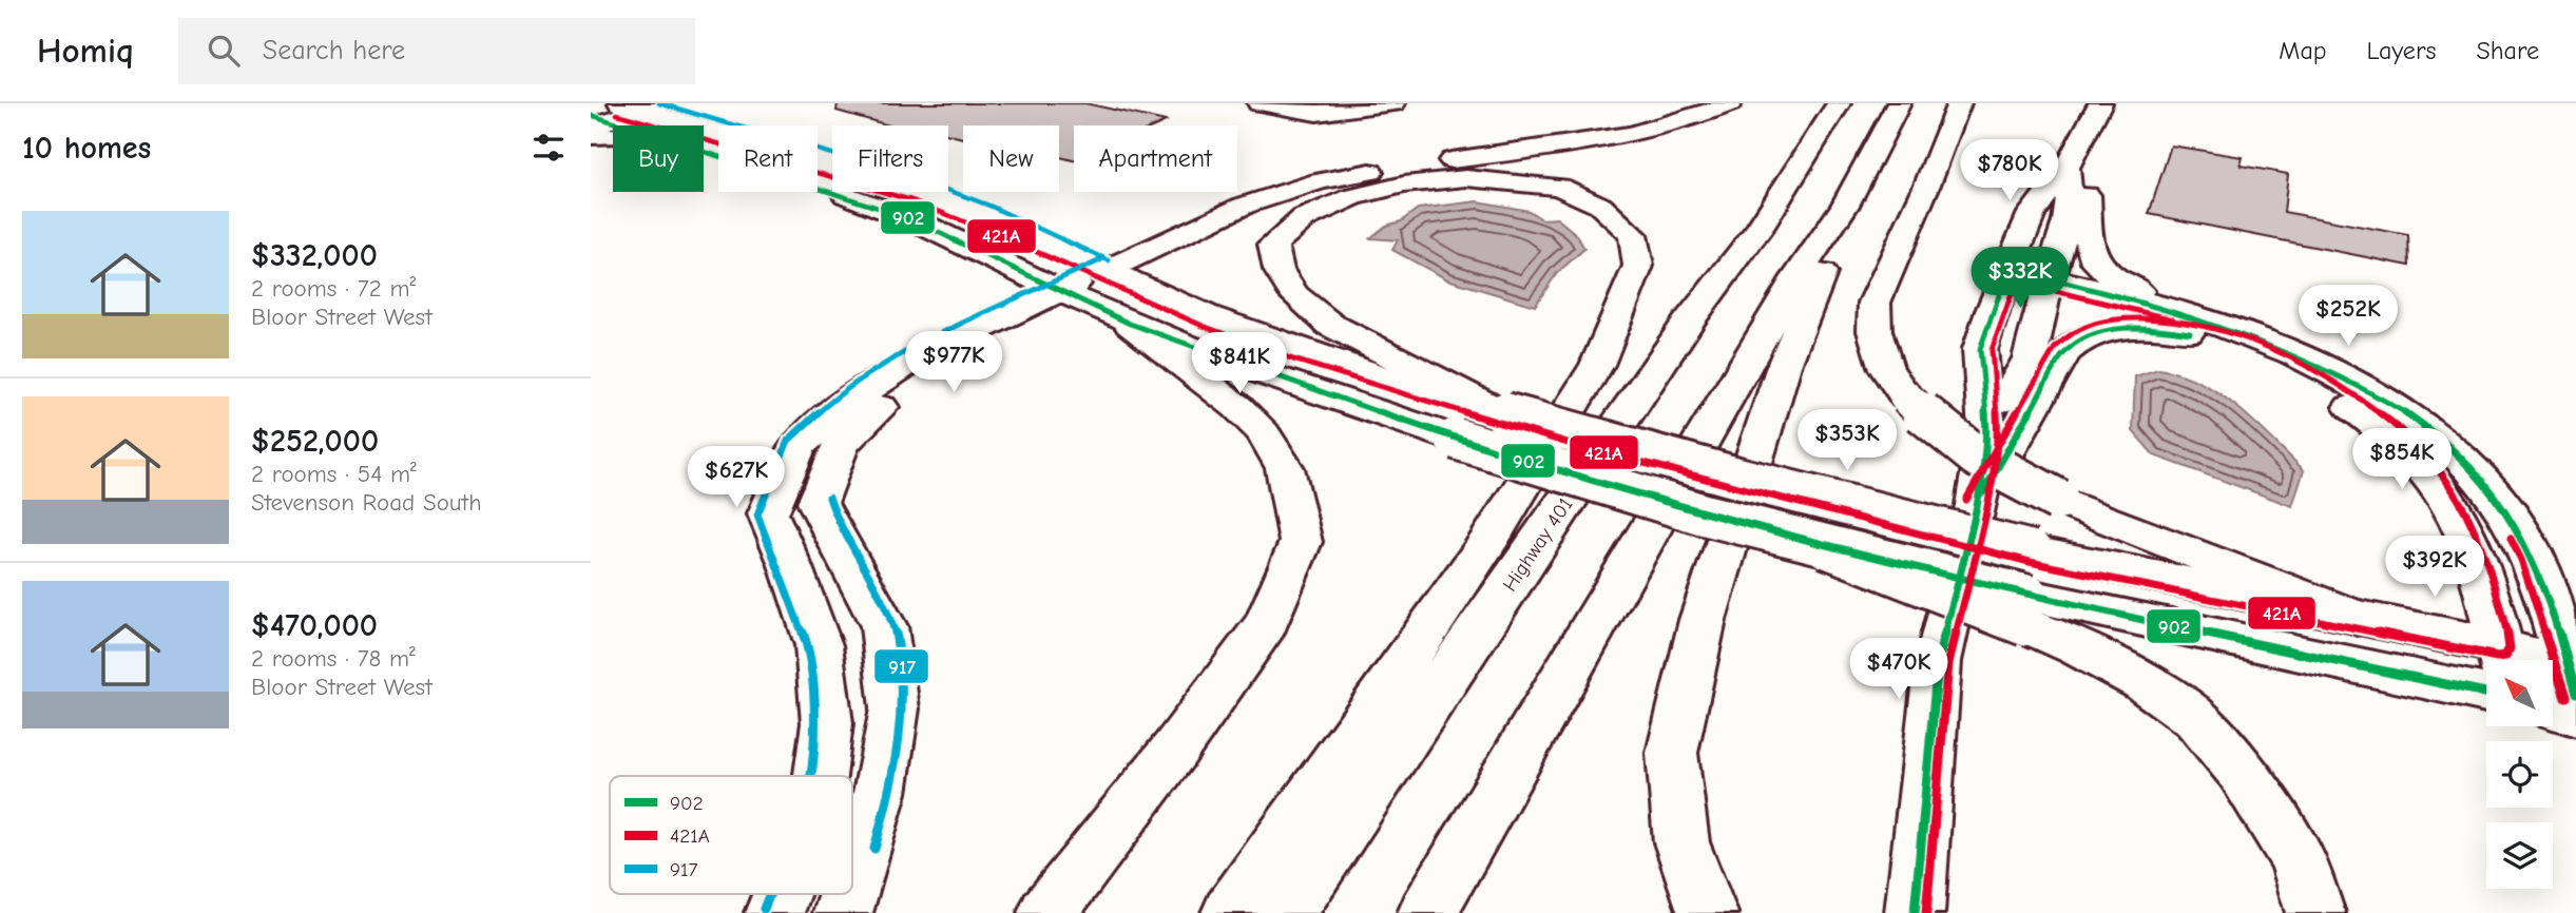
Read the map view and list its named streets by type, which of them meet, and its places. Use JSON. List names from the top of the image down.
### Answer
{
  "streets": {
    "main road": ["Highway 401"]
  },
  "lines": ["transit line 917", "transit line 421A", "transit line 902"],
  "legend": ["902", "421A", "917"],
  "north": "top left",
  "page": {
    "header": "Homiq",
    "search": "Search here",
    "nav": ["Map", "Layers", "Share"],
    "heading": "10 homes",
    "chip": [
      "Buy",
      "Rent",
      "Filters",
      "New",
      "Apartment"
    ],
    "price": [
      "$780K",
      "$332K",
      "$252K",
      "$977K",
      "$841K",
      "$353K",
      "$854K",
      "$627K",
      "$392K",
      "$470K"
    ],
    "list": [
      {
        "name": "$332,000",
        "note": "2 rooms · 72 m² · Bloor Street West"
      },
      {
        "name": "$252,000",
        "note": "2 rooms · 54 m² · Stevenson Road South"
      },
      {
        "name": "$470,000",
        "note": "2 rooms · 78 m² · Bloor Street West"
      }
    ]
  }
}
